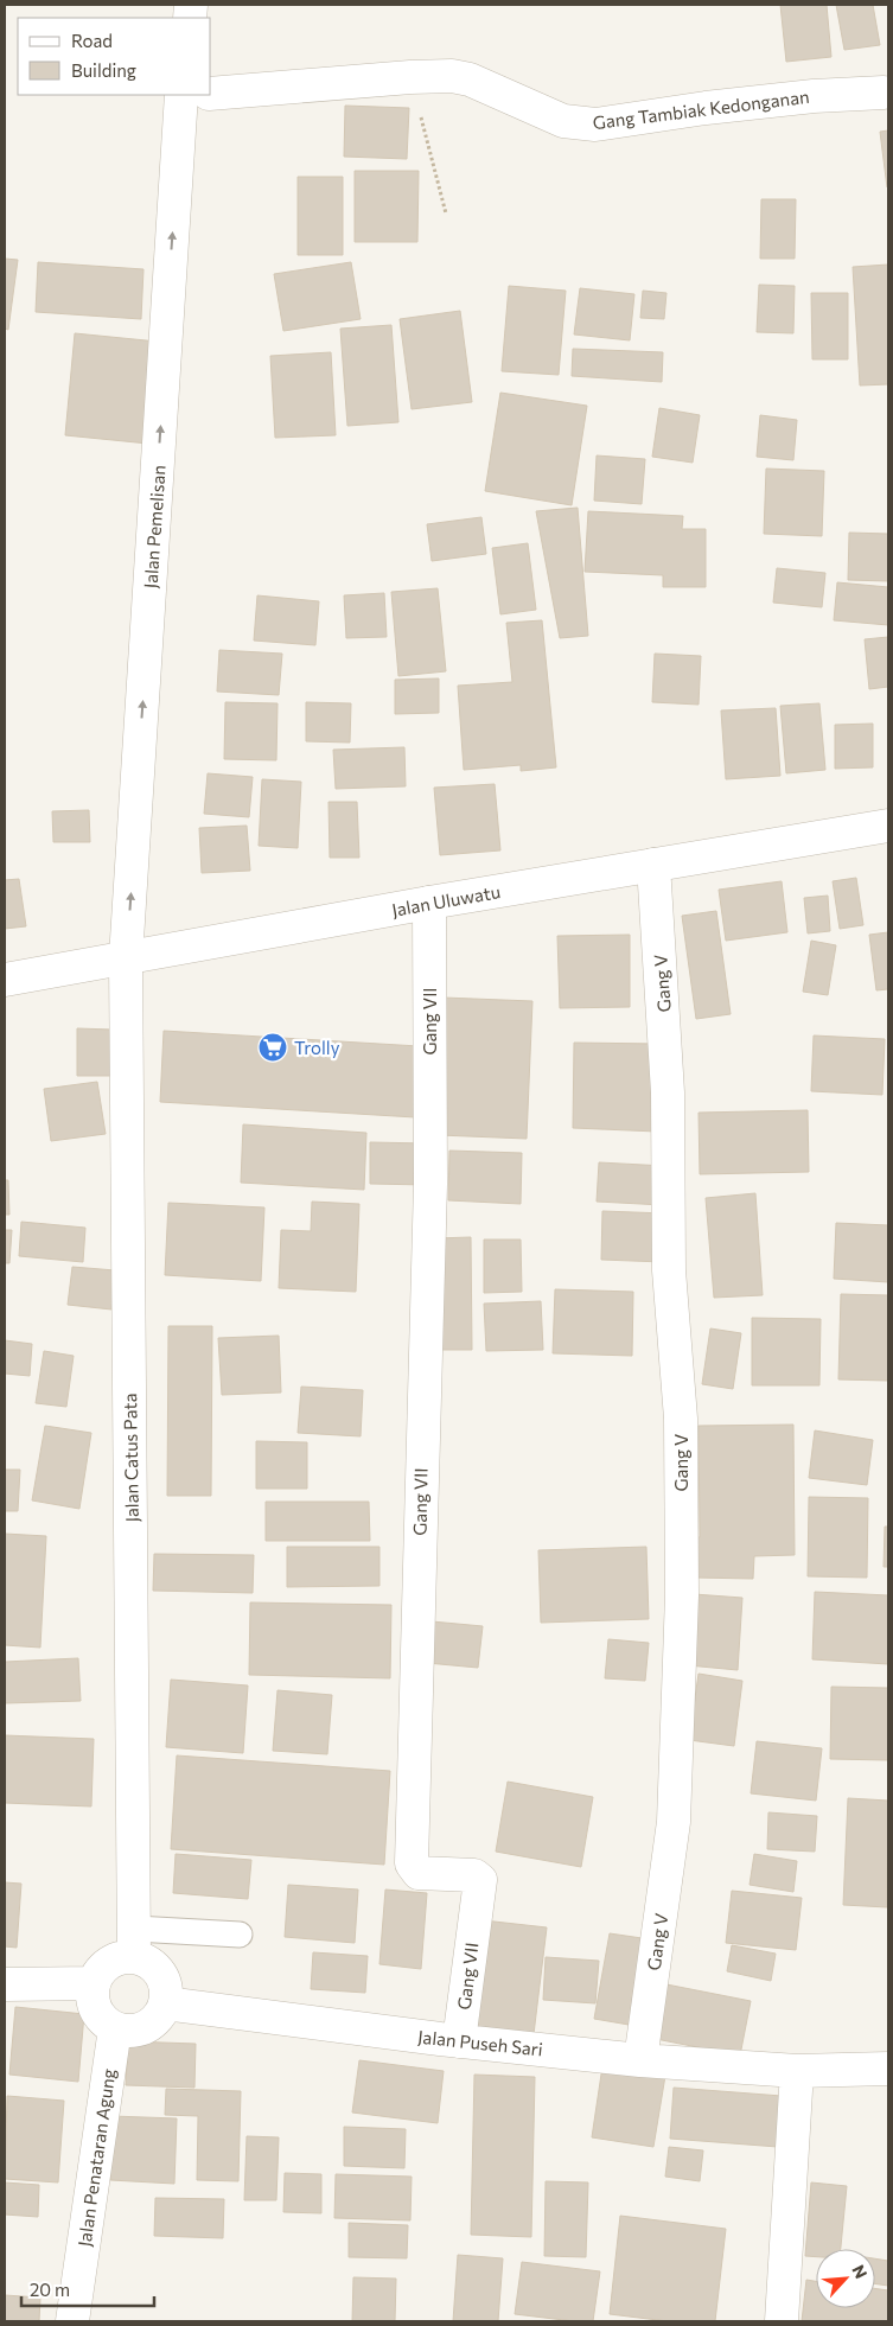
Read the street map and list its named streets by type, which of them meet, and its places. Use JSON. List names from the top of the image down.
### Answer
{
  "streets": {
    "street": [
      "Gang Tambiak Kedonganan",
      "Jalan Pemelisan",
      "Jalan Uluwatu",
      "Gang V",
      "Gang VII",
      "Jalan Catus Pata",
      "Jalan Puseh Sari",
      "Jalan Penataran Agung"
    ]
  },
  "crossings": [
    ["Jalan Pemelisan", "Jalan Uluwatu"],
    ["Jalan Pemelisan", "Jalan Catus Pata"],
    ["Jalan Uluwatu", "Gang V"],
    ["Jalan Uluwatu", "Gang VII"],
    ["Jalan Uluwatu", "Jalan Catus Pata"],
    ["Gang V", "Jalan Puseh Sari"],
    ["Gang VII", "Jalan Puseh Sari"],
    ["Jalan Catus Pata", "Jalan Puseh Sari"],
    ["Jalan Catus Pata", "Jalan Penataran Agung"],
    ["Jalan Puseh Sari", "Jalan Penataran Agung"]
  ],
  "one_way": ["Jalan Pemelisan"],
  "places": {
    "supermarket": ["Trolly"]
  },
  "legend": ["Road", "Building"],
  "scale_bar": "20 m",
  "north": "top right"
}
